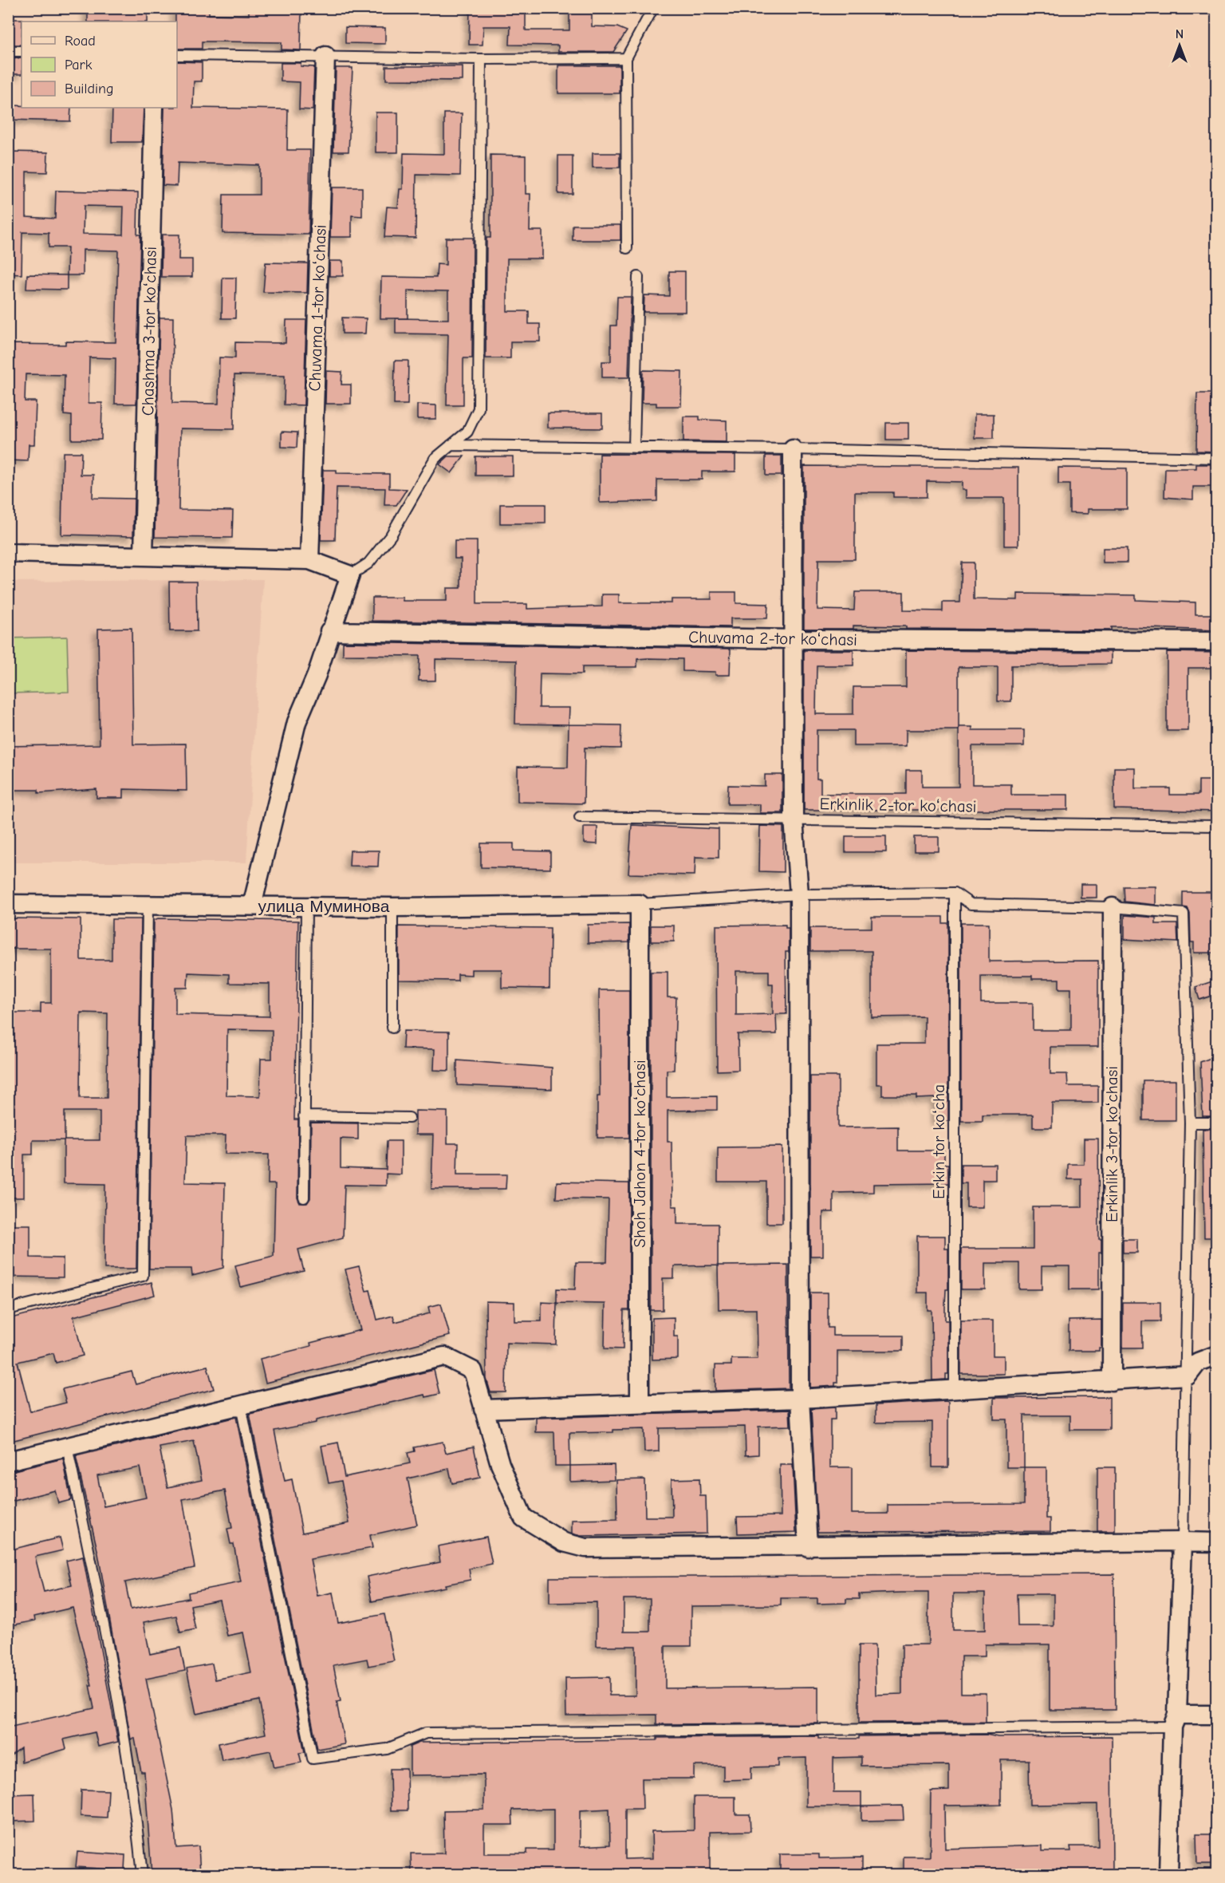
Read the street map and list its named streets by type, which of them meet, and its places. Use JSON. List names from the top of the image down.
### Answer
{
  "streets": {
    "street": [
      "Chuvama 1-tor koʻchasi",
      "Chashma 3-tor koʻchasi",
      "Chuvama 2-tor koʻchasi",
      "улица Муминова",
      "Erkinlik 3-tor koʻchasi",
      "Shoh Jahon 4-tor koʻchasi"
    ],
    "lane": ["Erkinlik 2-tor koʻchasi", "Erkin tor koʻcha"]
  },
  "crossings": [
    ["улица Муминова", "Shoh Jahon 4-tor koʻchasi"]
  ],
  "legend": ["Road", "Park", "Building"],
  "north": "top"
}
